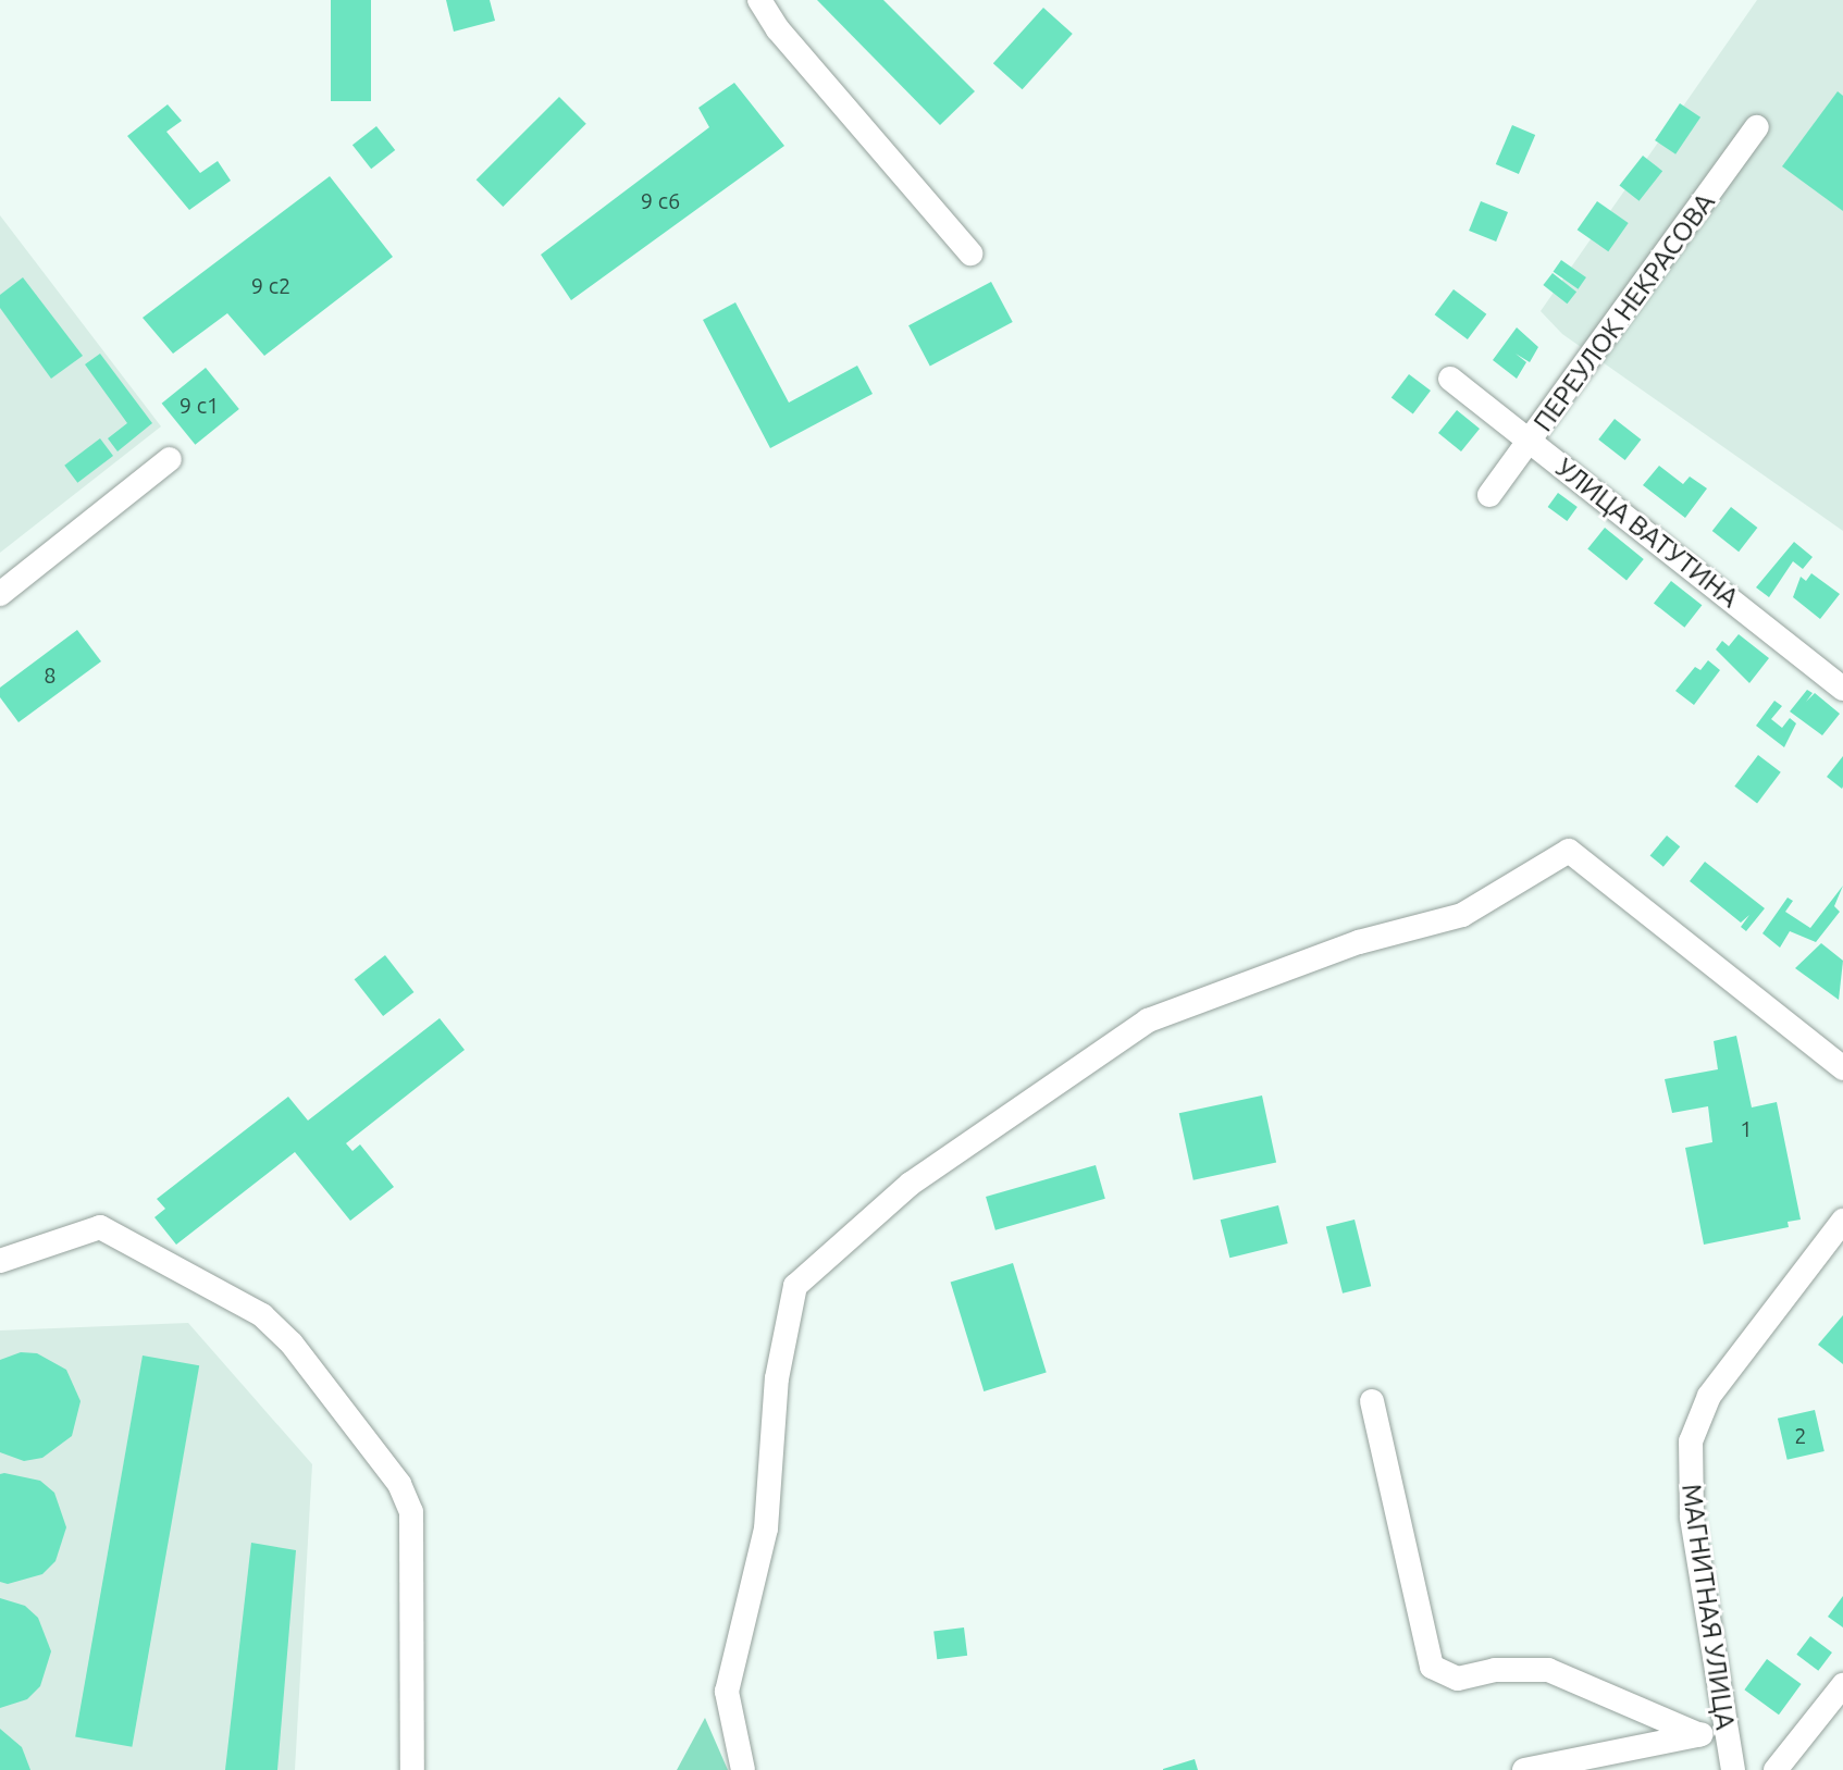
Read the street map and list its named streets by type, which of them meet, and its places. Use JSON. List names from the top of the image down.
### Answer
{
  "streets": {
    "street": ["ПЕРЕУЛОК НЕКРАСОВА", "УЛИЦА ВАТУТИНА", "МАГНИТНАЯ УЛИЦА"]
  },
  "crossings": [
    ["ПЕРЕУЛОК НЕКРАСОВА", "УЛИЦА ВАТУТИНА"]
  ],
  "house_numbers": [
    "9 с6",
    "9 с2",
    "9 с1",
    "8",
    "1",
    "2"
  ]
}
